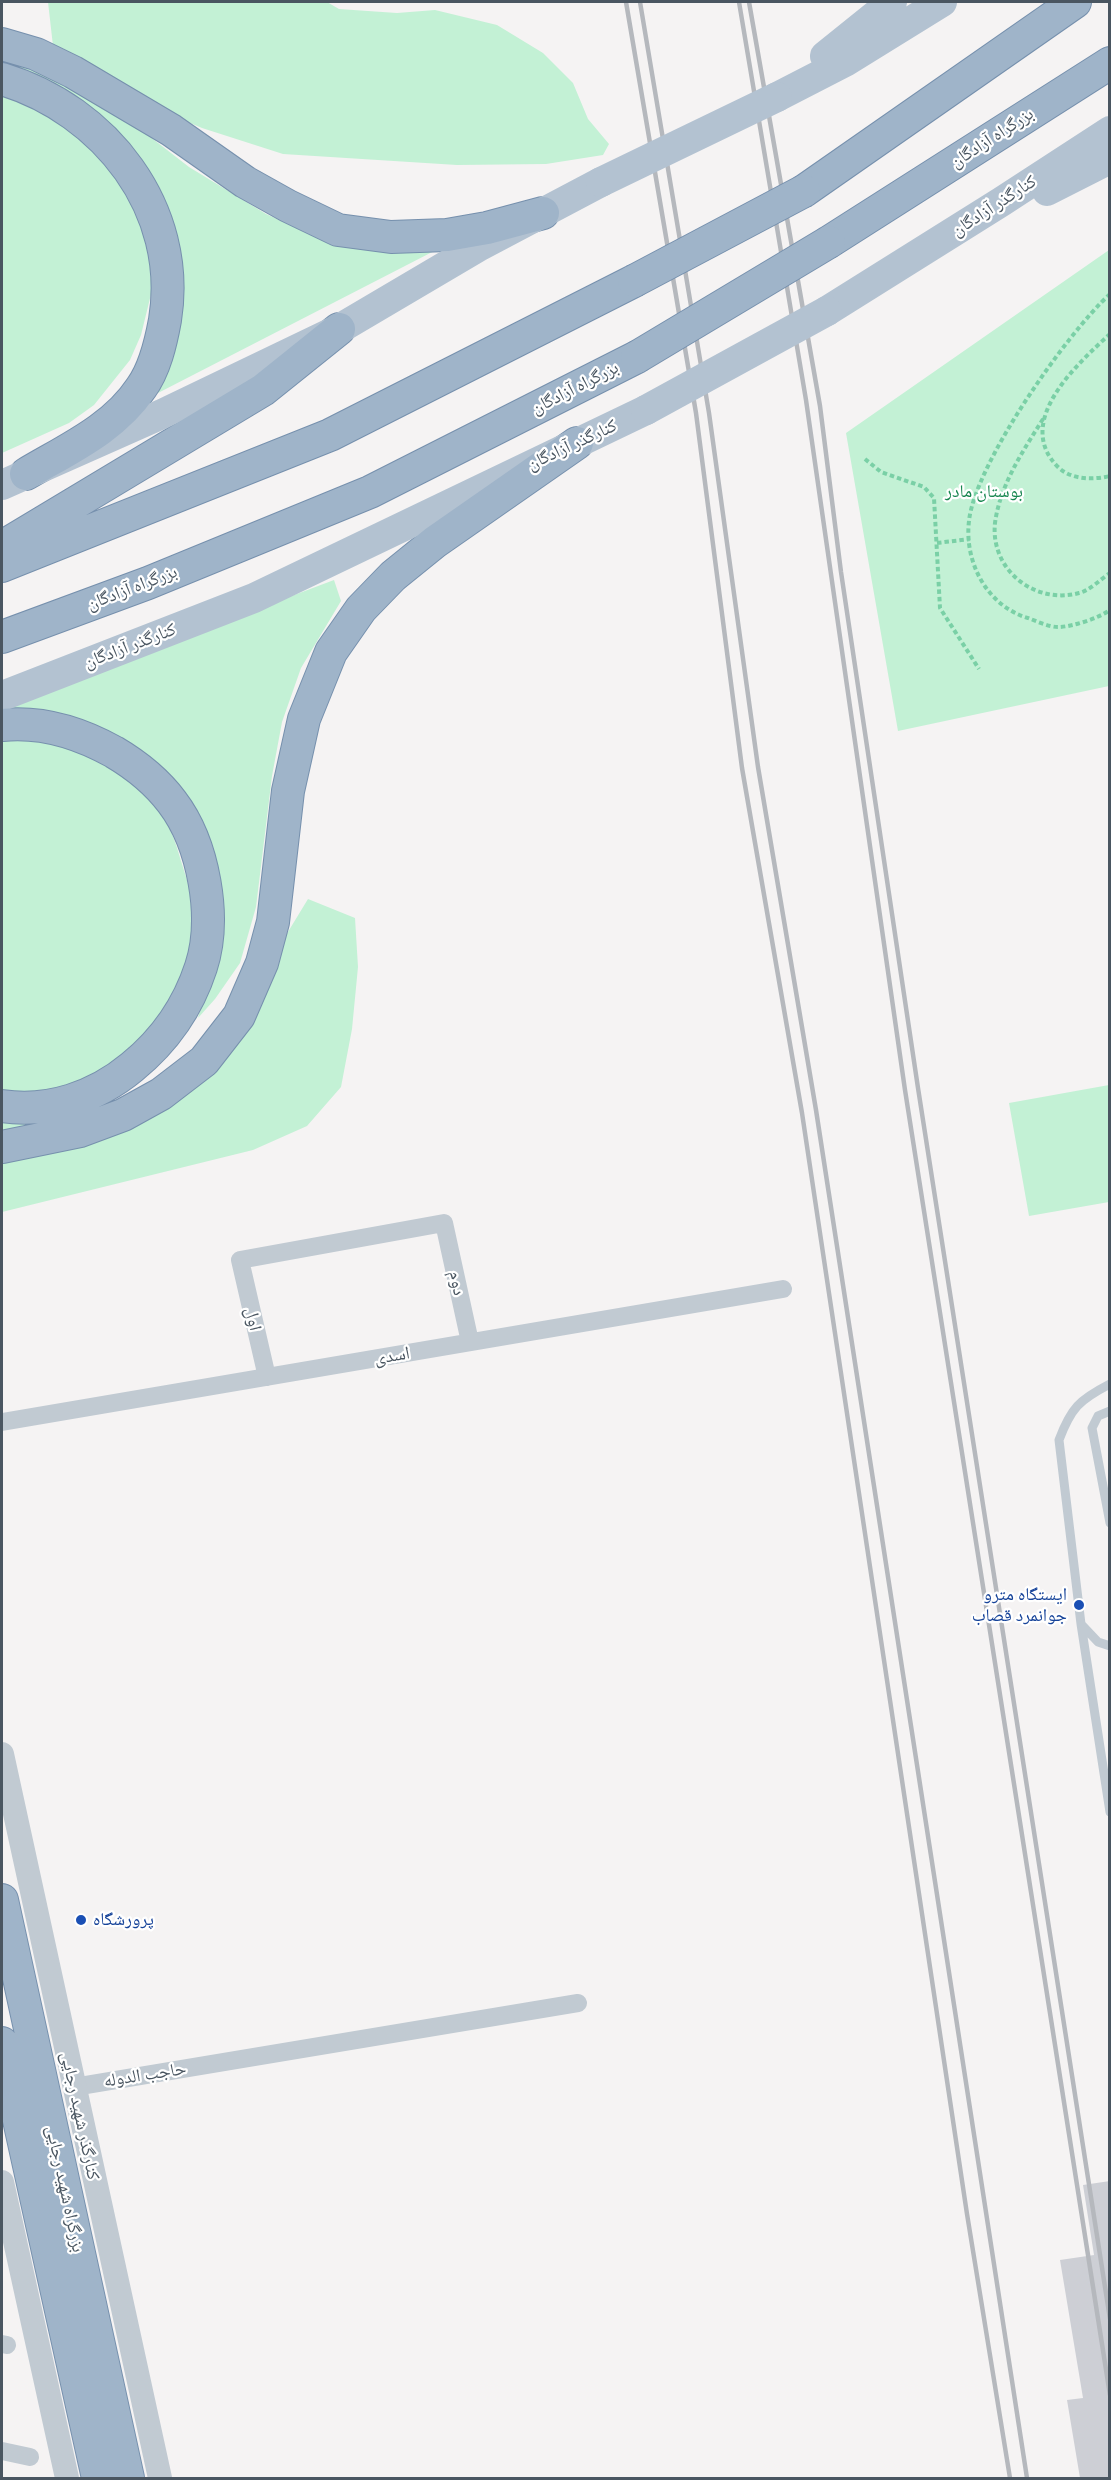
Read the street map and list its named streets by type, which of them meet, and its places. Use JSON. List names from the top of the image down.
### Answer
{
  "streets": {
    "highway": ["بزرگراه آزادگان", "بزرگراه شهید رجایی"],
    "main road": ["کنارگذر آزادگان"],
    "street": [
      "دوم",
      "اول",
      "اسدی",
      "حاجب الدوله",
      "کنارگذر شهید رجایی"
    ]
  },
  "crossings": [
    ["دوم", "اول"],
    ["دوم", "اسدی"],
    ["اول", "اسدی"],
    ["حاجب الدوله", "کنارگذر شهید رجایی"]
  ],
  "parks": ["بوستان مادر"],
  "places": ["ایستگاه مترو جوانمرد قصاب", "پرورشگاه"]
}
